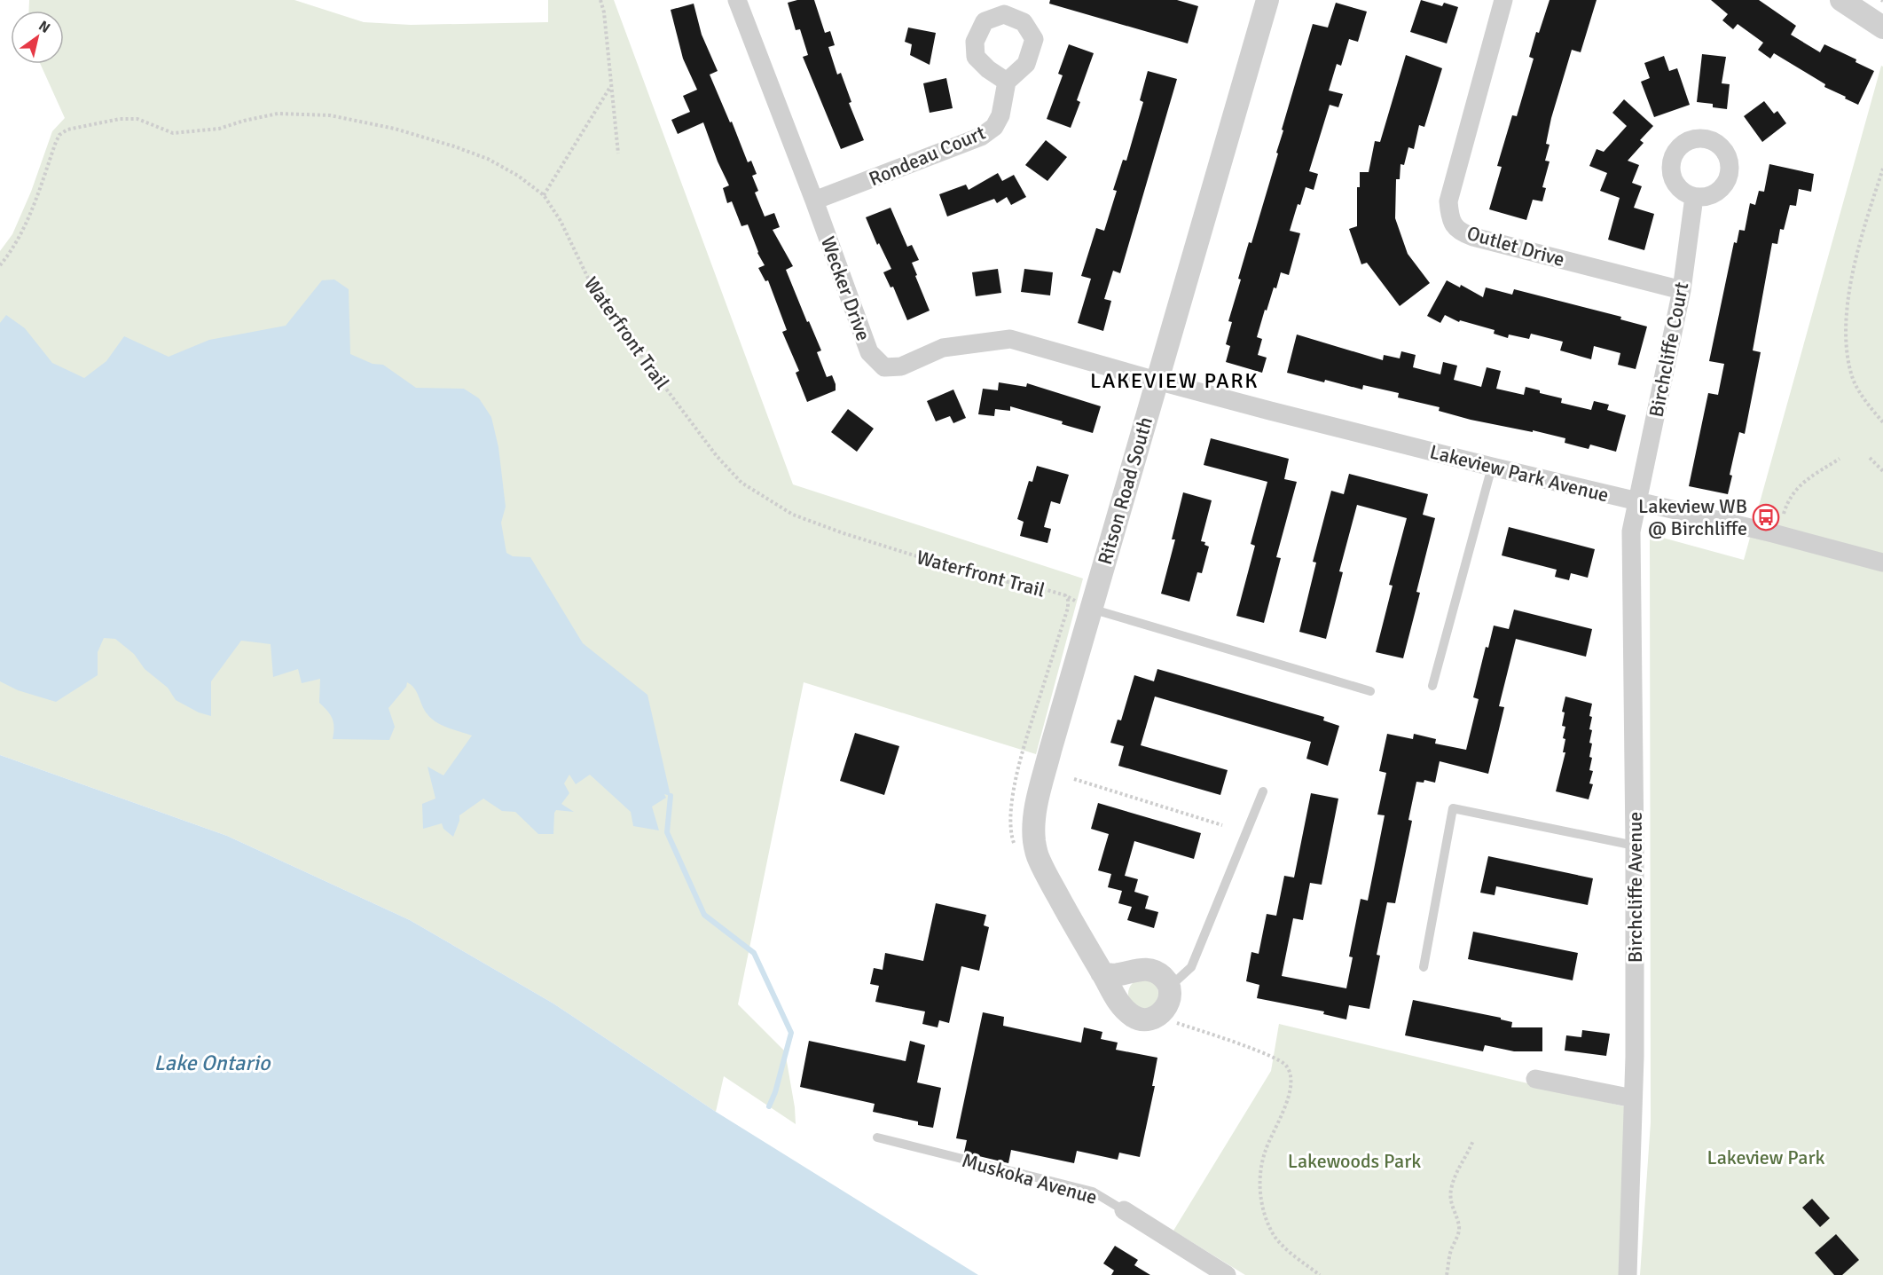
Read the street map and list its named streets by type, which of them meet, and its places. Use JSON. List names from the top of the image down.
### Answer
{
  "streets": {
    "street": [
      "Rondeau Court",
      "Outlet Drive",
      "Wecker Drive",
      "Birchcliffe Court",
      "Lakeview Park Avenue",
      "Ritson Road South",
      "Birchcliffe Avenue",
      "Muskoka Avenue"
    ],
    "path": ["Waterfront Trail"]
  },
  "crossings": [
    ["Rondeau Court", "Wecker Drive"],
    ["Outlet Drive", "Birchcliffe Court"],
    ["Wecker Drive", "Lakeview Park Avenue"],
    ["Wecker Drive", "Ritson Road South"],
    ["Birchcliffe Court", "Lakeview Park Avenue"],
    ["Birchcliffe Court", "Birchcliffe Avenue"],
    ["Lakeview Park Avenue", "Ritson Road South"],
    ["Lakeview Park Avenue", "Birchcliffe Avenue"]
  ],
  "districts": ["LAKEVIEW PARK"],
  "water": ["Lake Ontario"],
  "parks": ["Lakeview Park", "Lakewoods Park"],
  "places": {
    "bus stop": ["Lakeview WB @ Birchliffe"]
  },
  "north": "top right"
}
